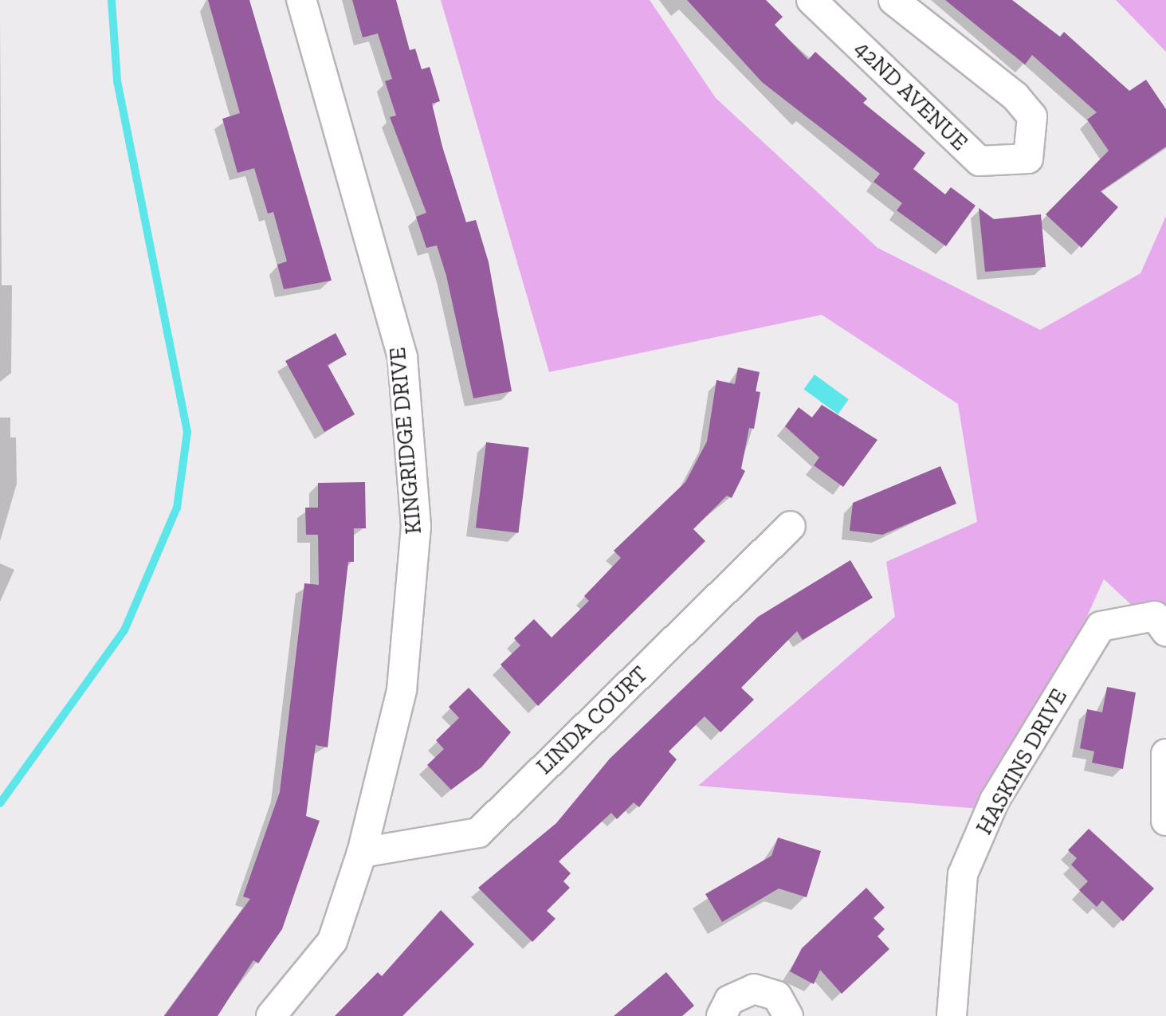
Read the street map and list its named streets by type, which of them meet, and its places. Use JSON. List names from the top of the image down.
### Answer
{
  "streets": {
    "street": [
      "42ND AVENUE",
      "KINGRIDGE DRIVE",
      "LINDA COURT",
      "HASKINS DRIVE"
    ]
  },
  "crossings": [
    ["KINGRIDGE DRIVE", "LINDA COURT"]
  ]
}
